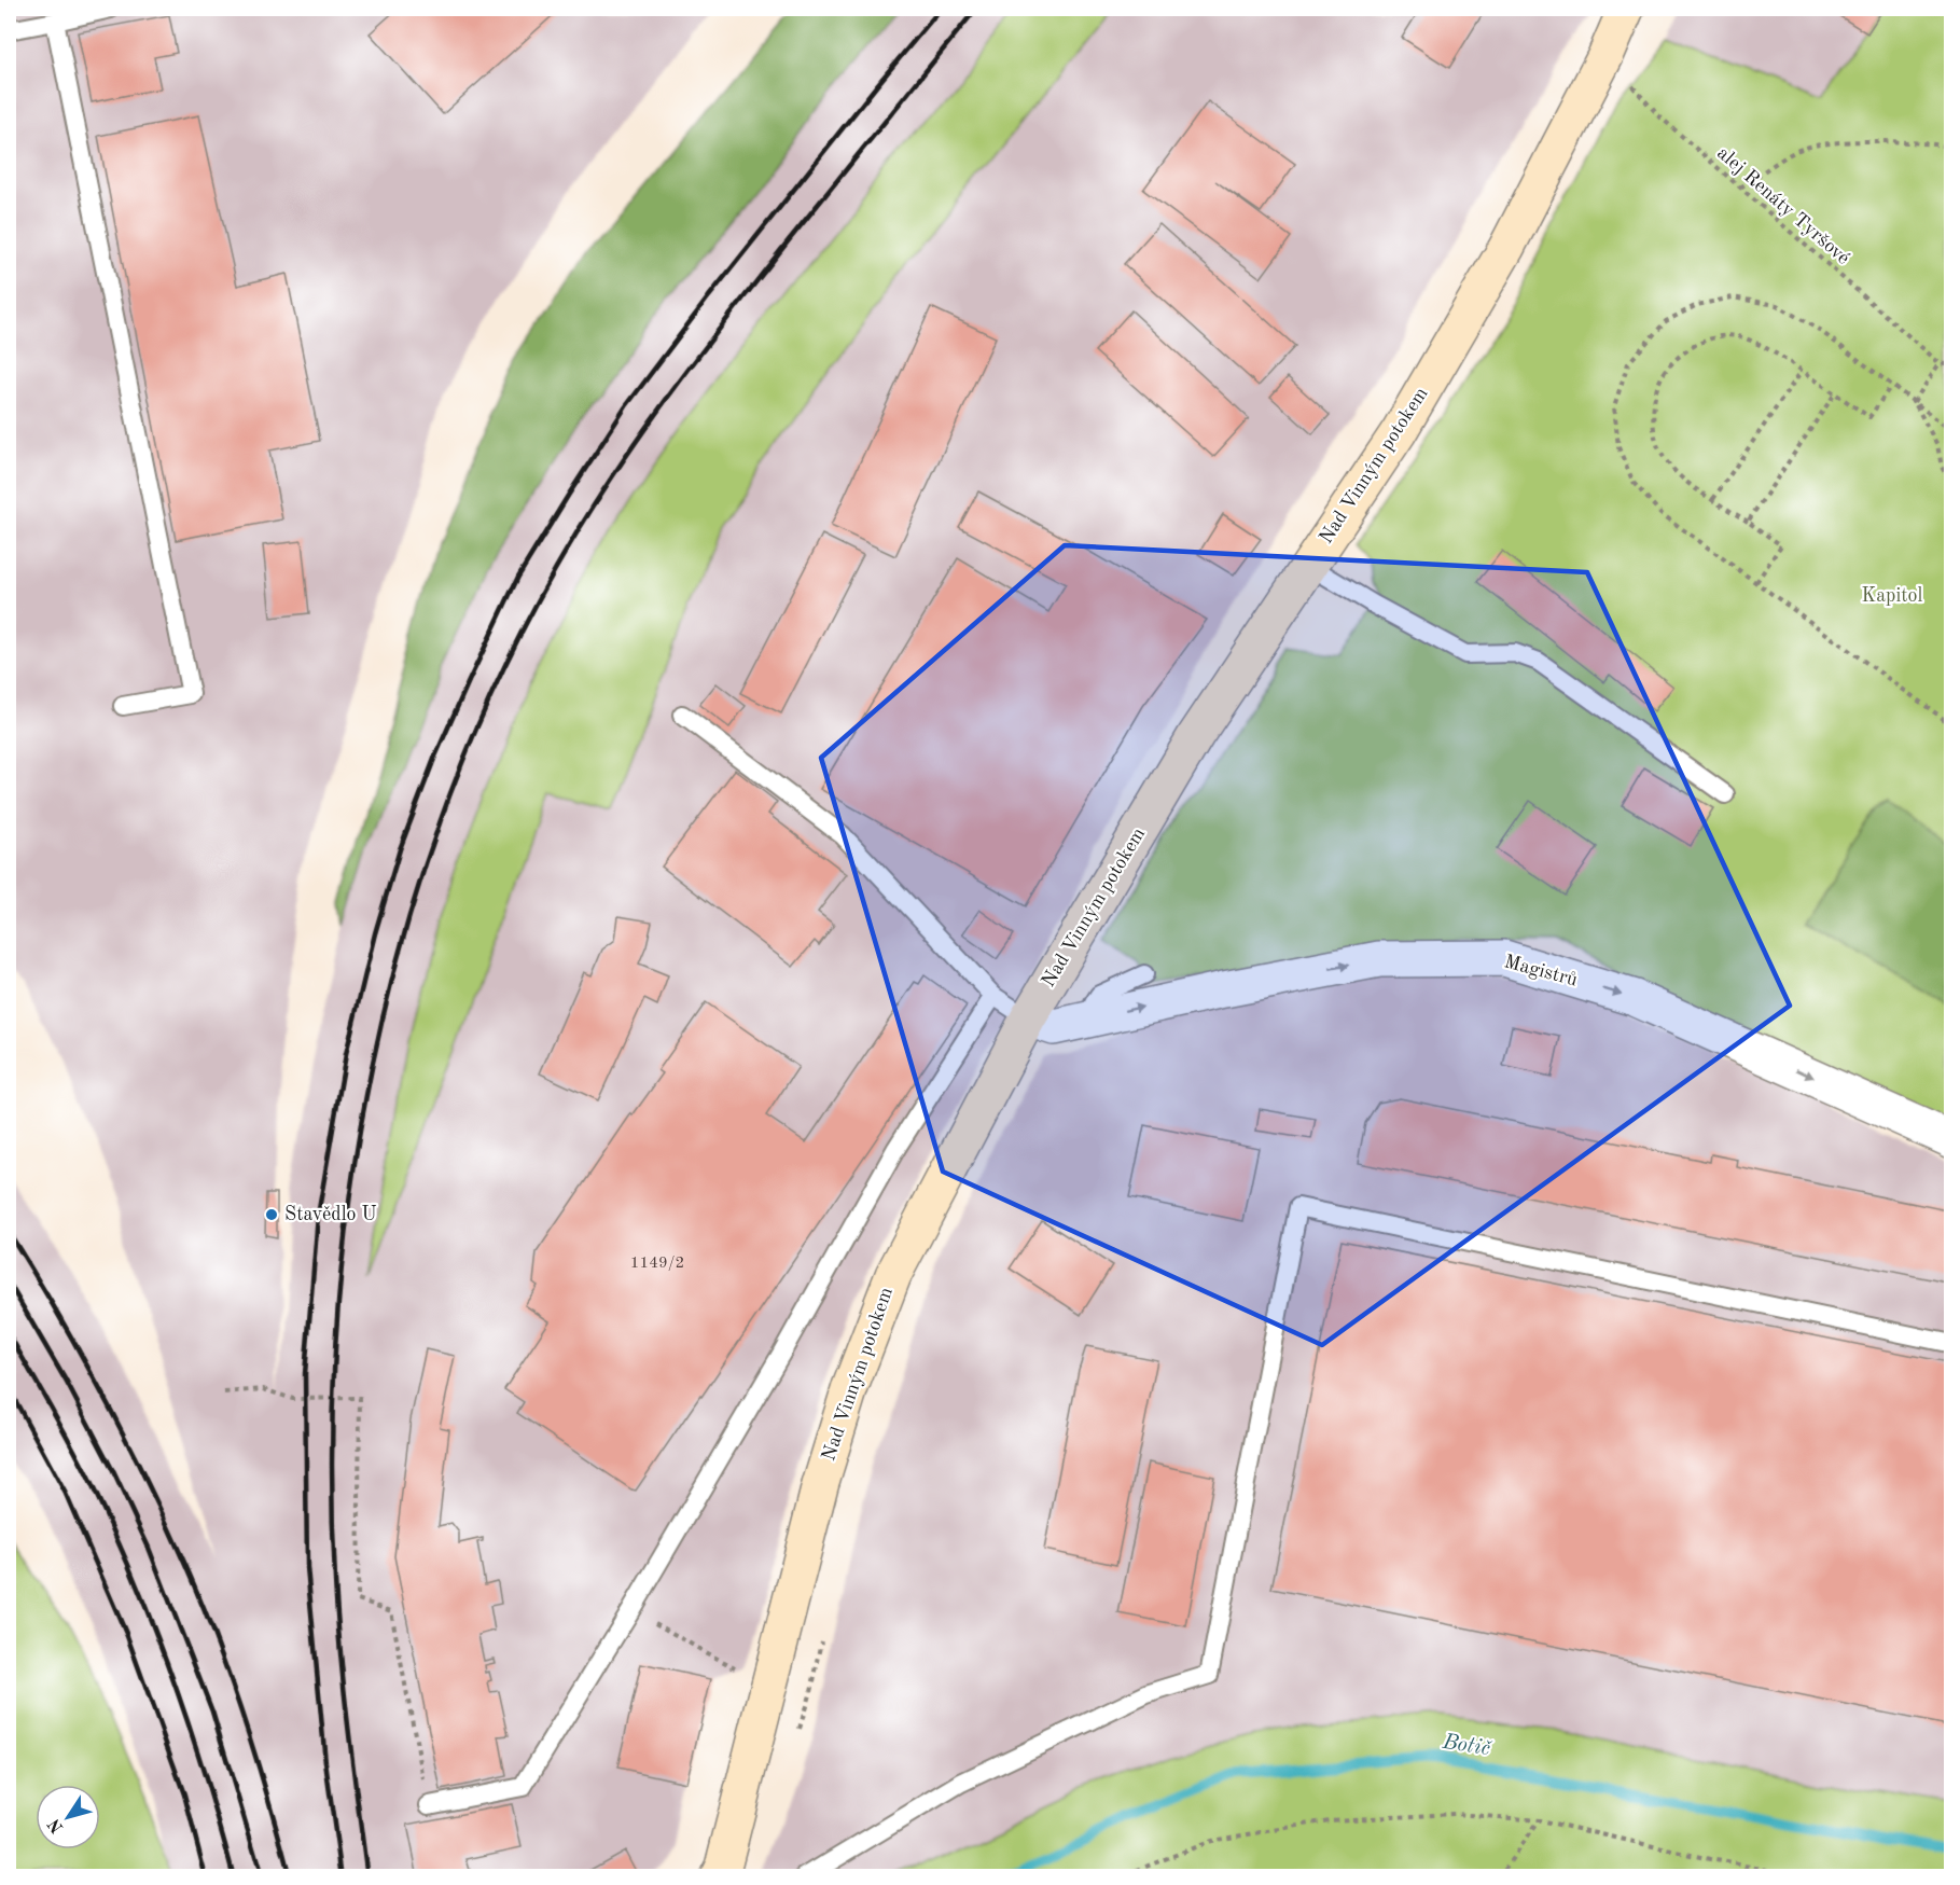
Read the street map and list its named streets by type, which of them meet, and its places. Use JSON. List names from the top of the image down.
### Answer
{
  "streets": {
    "street": ["Nad Vinným potokem", "Magistrů"],
    "path": ["alej Renáty Tyršové"]
  },
  "crossings": [
    ["alej Renáty Tyršové", "Nad Vinným potokem"],
    ["Nad Vinným potokem", "Magistrů"]
  ],
  "one_way": ["Magistrů"],
  "water": ["Botič"],
  "parks": ["Kapitol"],
  "places": ["Stavědlo U"],
  "house_numbers": ["1149/2"],
  "north": "bottom left"
}
